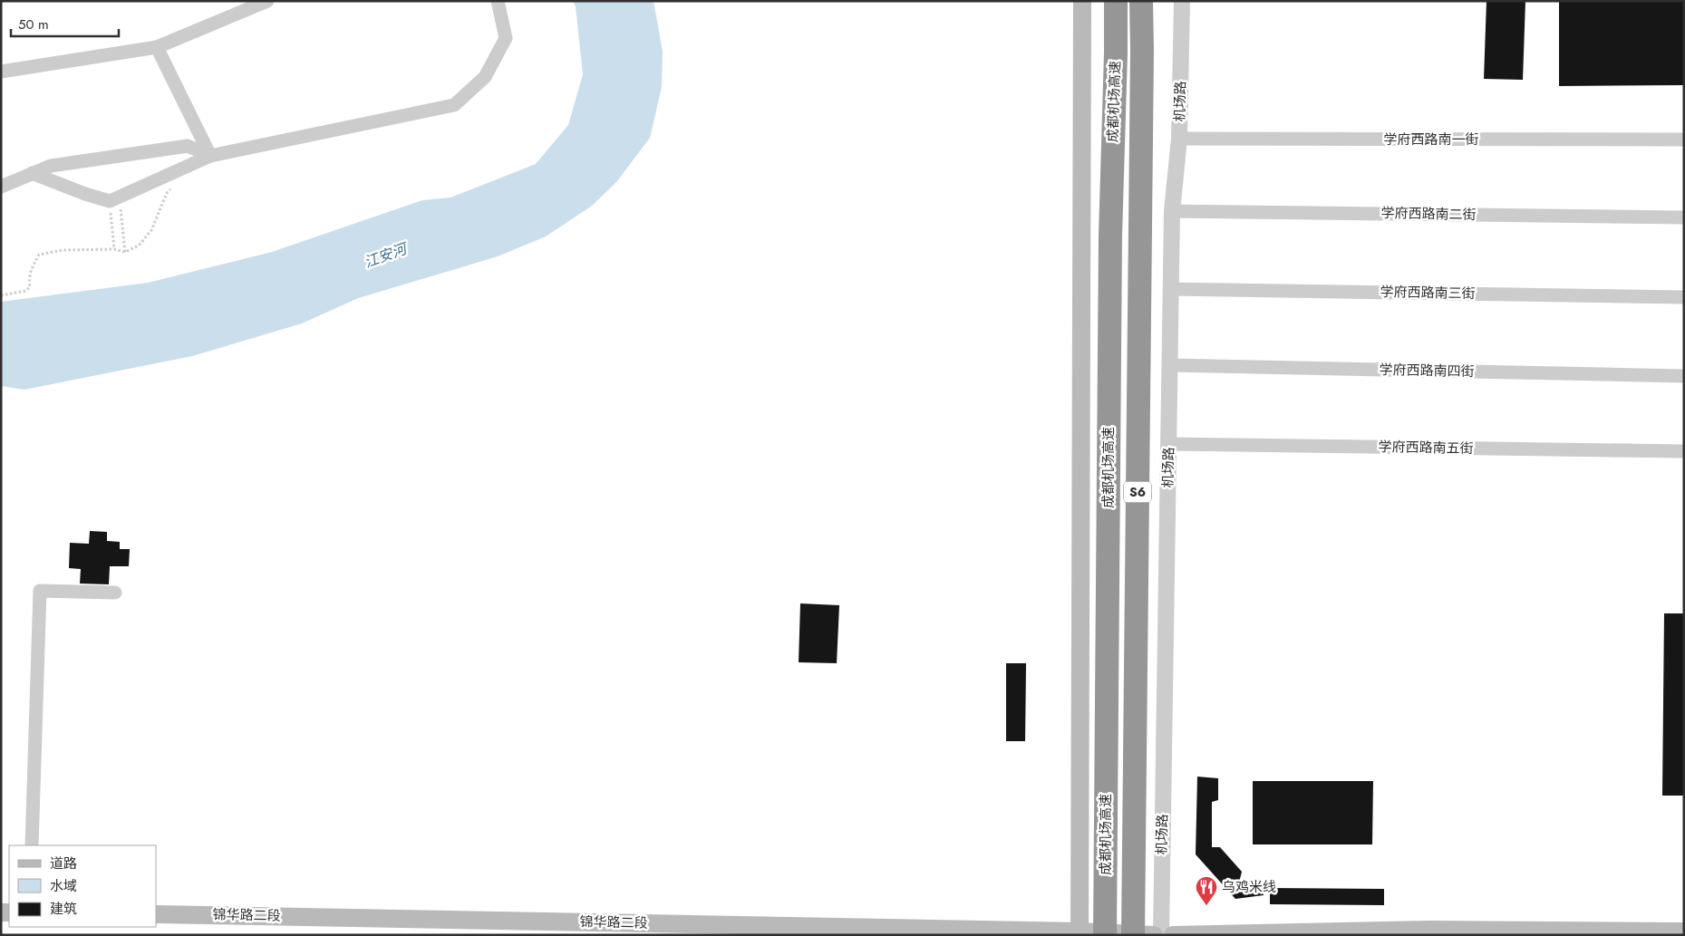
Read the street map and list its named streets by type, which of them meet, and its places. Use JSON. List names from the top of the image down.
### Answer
{
  "streets": {
    "highway": ["成都机场高速", "S6"],
    "main road": ["锦华路二段"],
    "street": [
      "机场路",
      "学府西路南一街",
      "学府西路南二街",
      "学府西路南三街",
      "学府西路南四街",
      "学府西路南五街"
    ]
  },
  "crossings": [
    ["机场路", "学府西路南一街"],
    ["机场路", "学府西路南二街"],
    ["机场路", "学府西路南三街"],
    ["机场路", "学府西路南四街"],
    ["机场路", "学府西路南五街"]
  ],
  "water": ["江安河"],
  "places": {
    "restaurant": ["乌鸡米线"]
  },
  "legend": ["道路", "水域", "建筑"],
  "scale_bar": "50 m"
}
